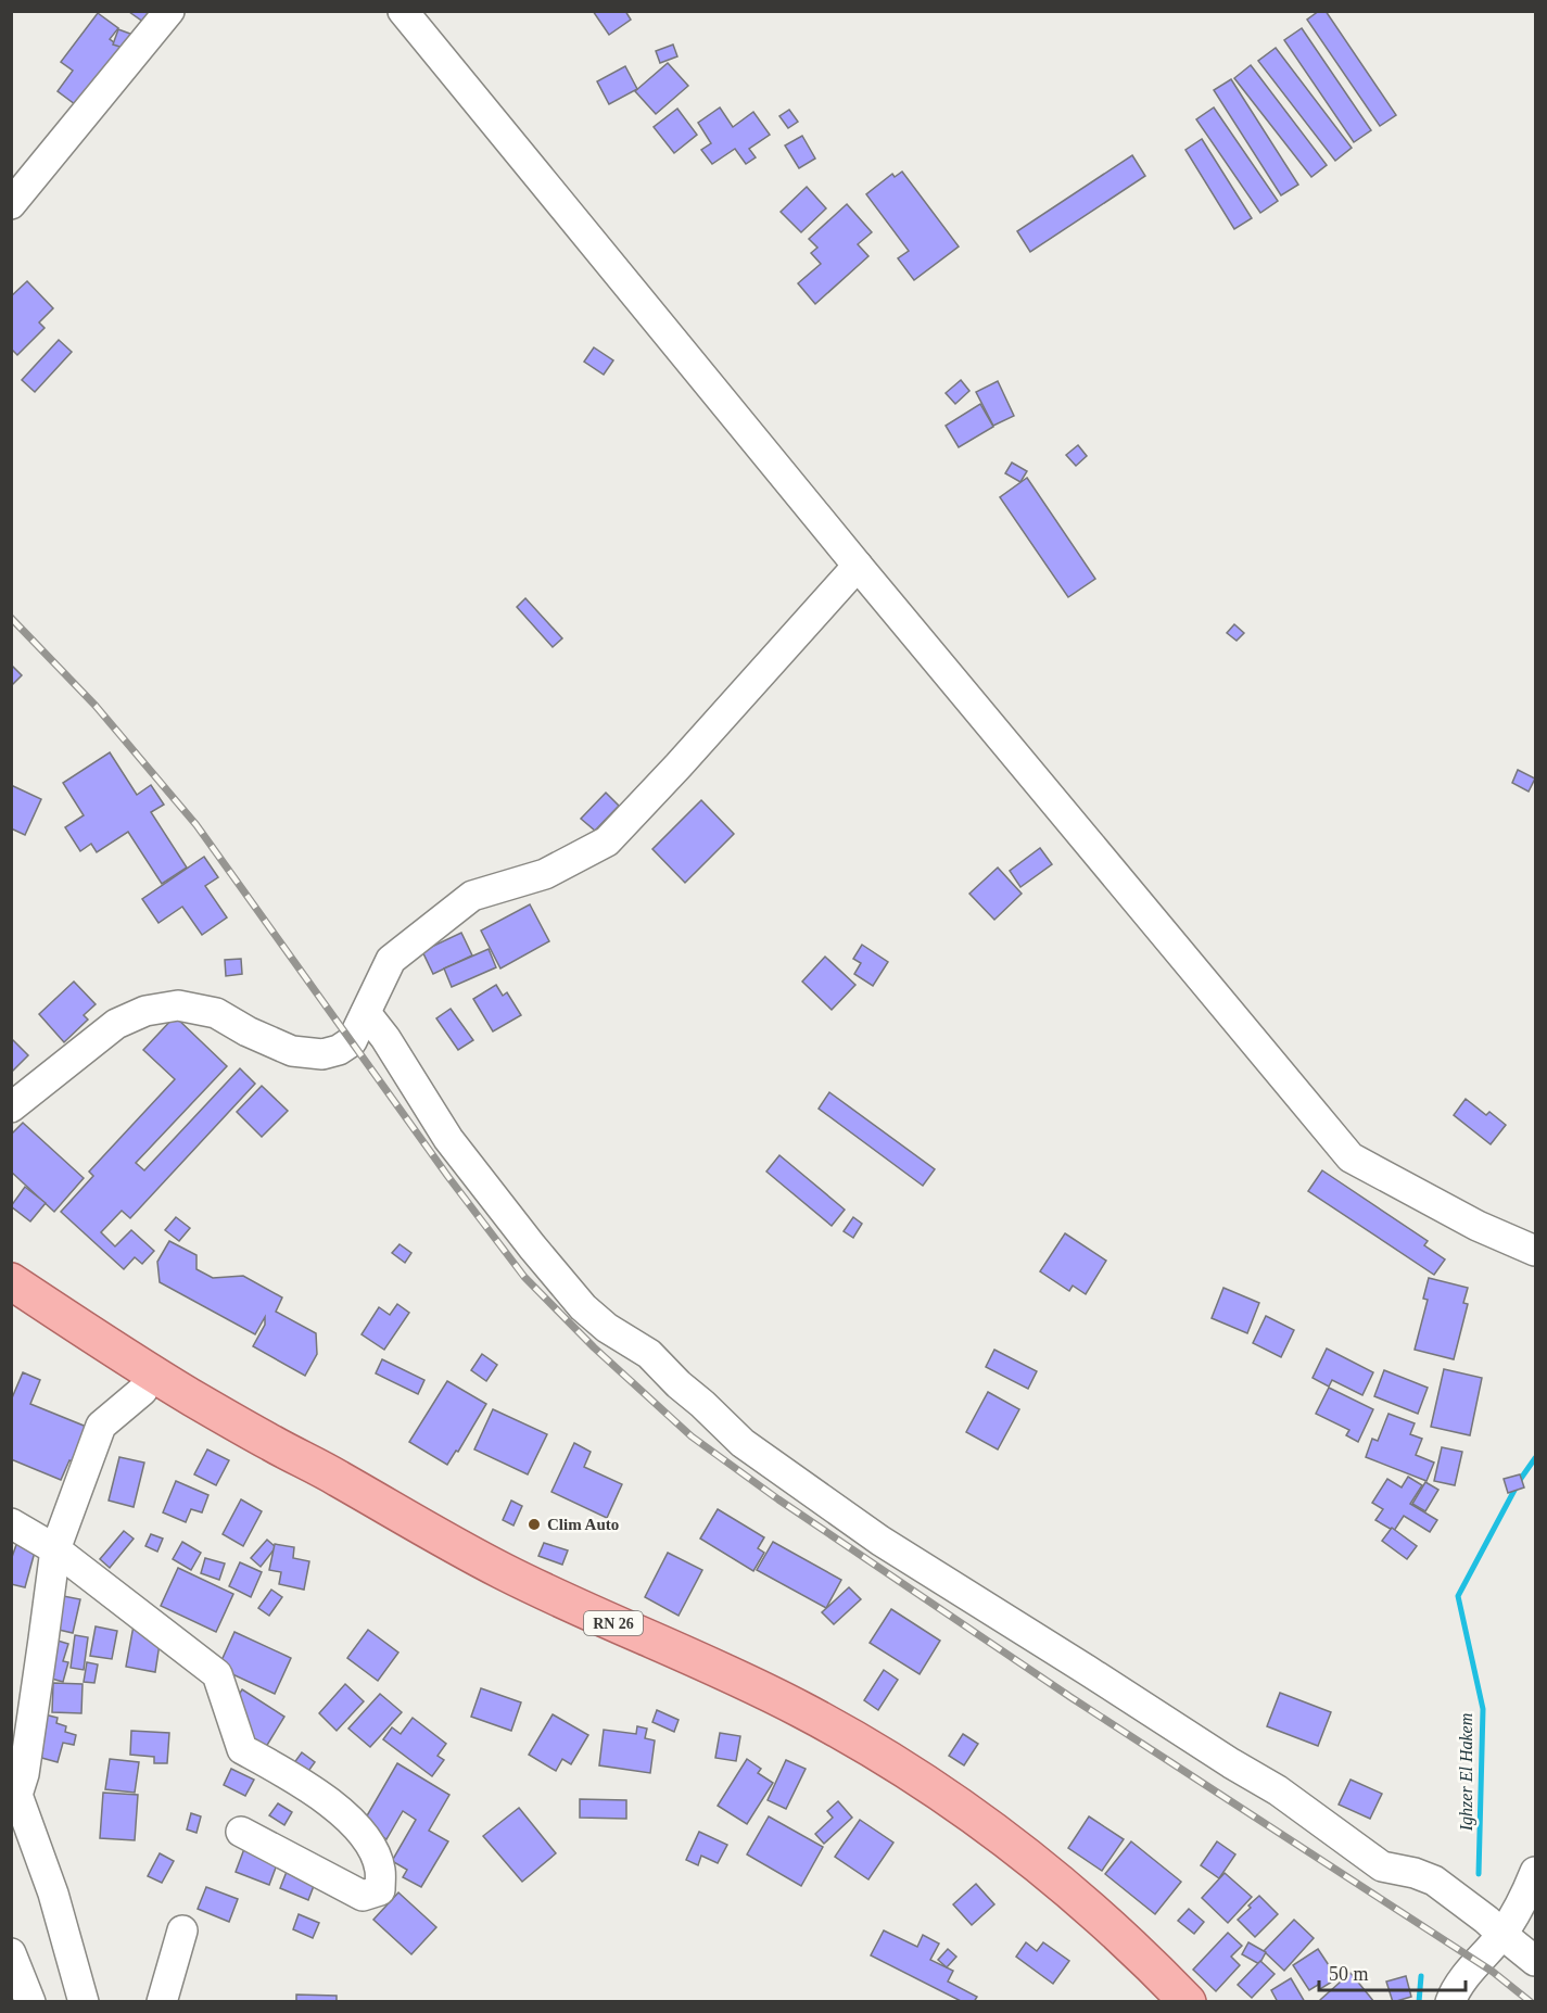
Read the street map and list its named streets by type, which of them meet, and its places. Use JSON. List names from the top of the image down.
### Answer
{
  "streets": {
    "main road": ["RN 26"]
  },
  "water": ["Ighzer El Hakem"],
  "places": ["Clim Auto"],
  "scale_bar": "50 m"
}
